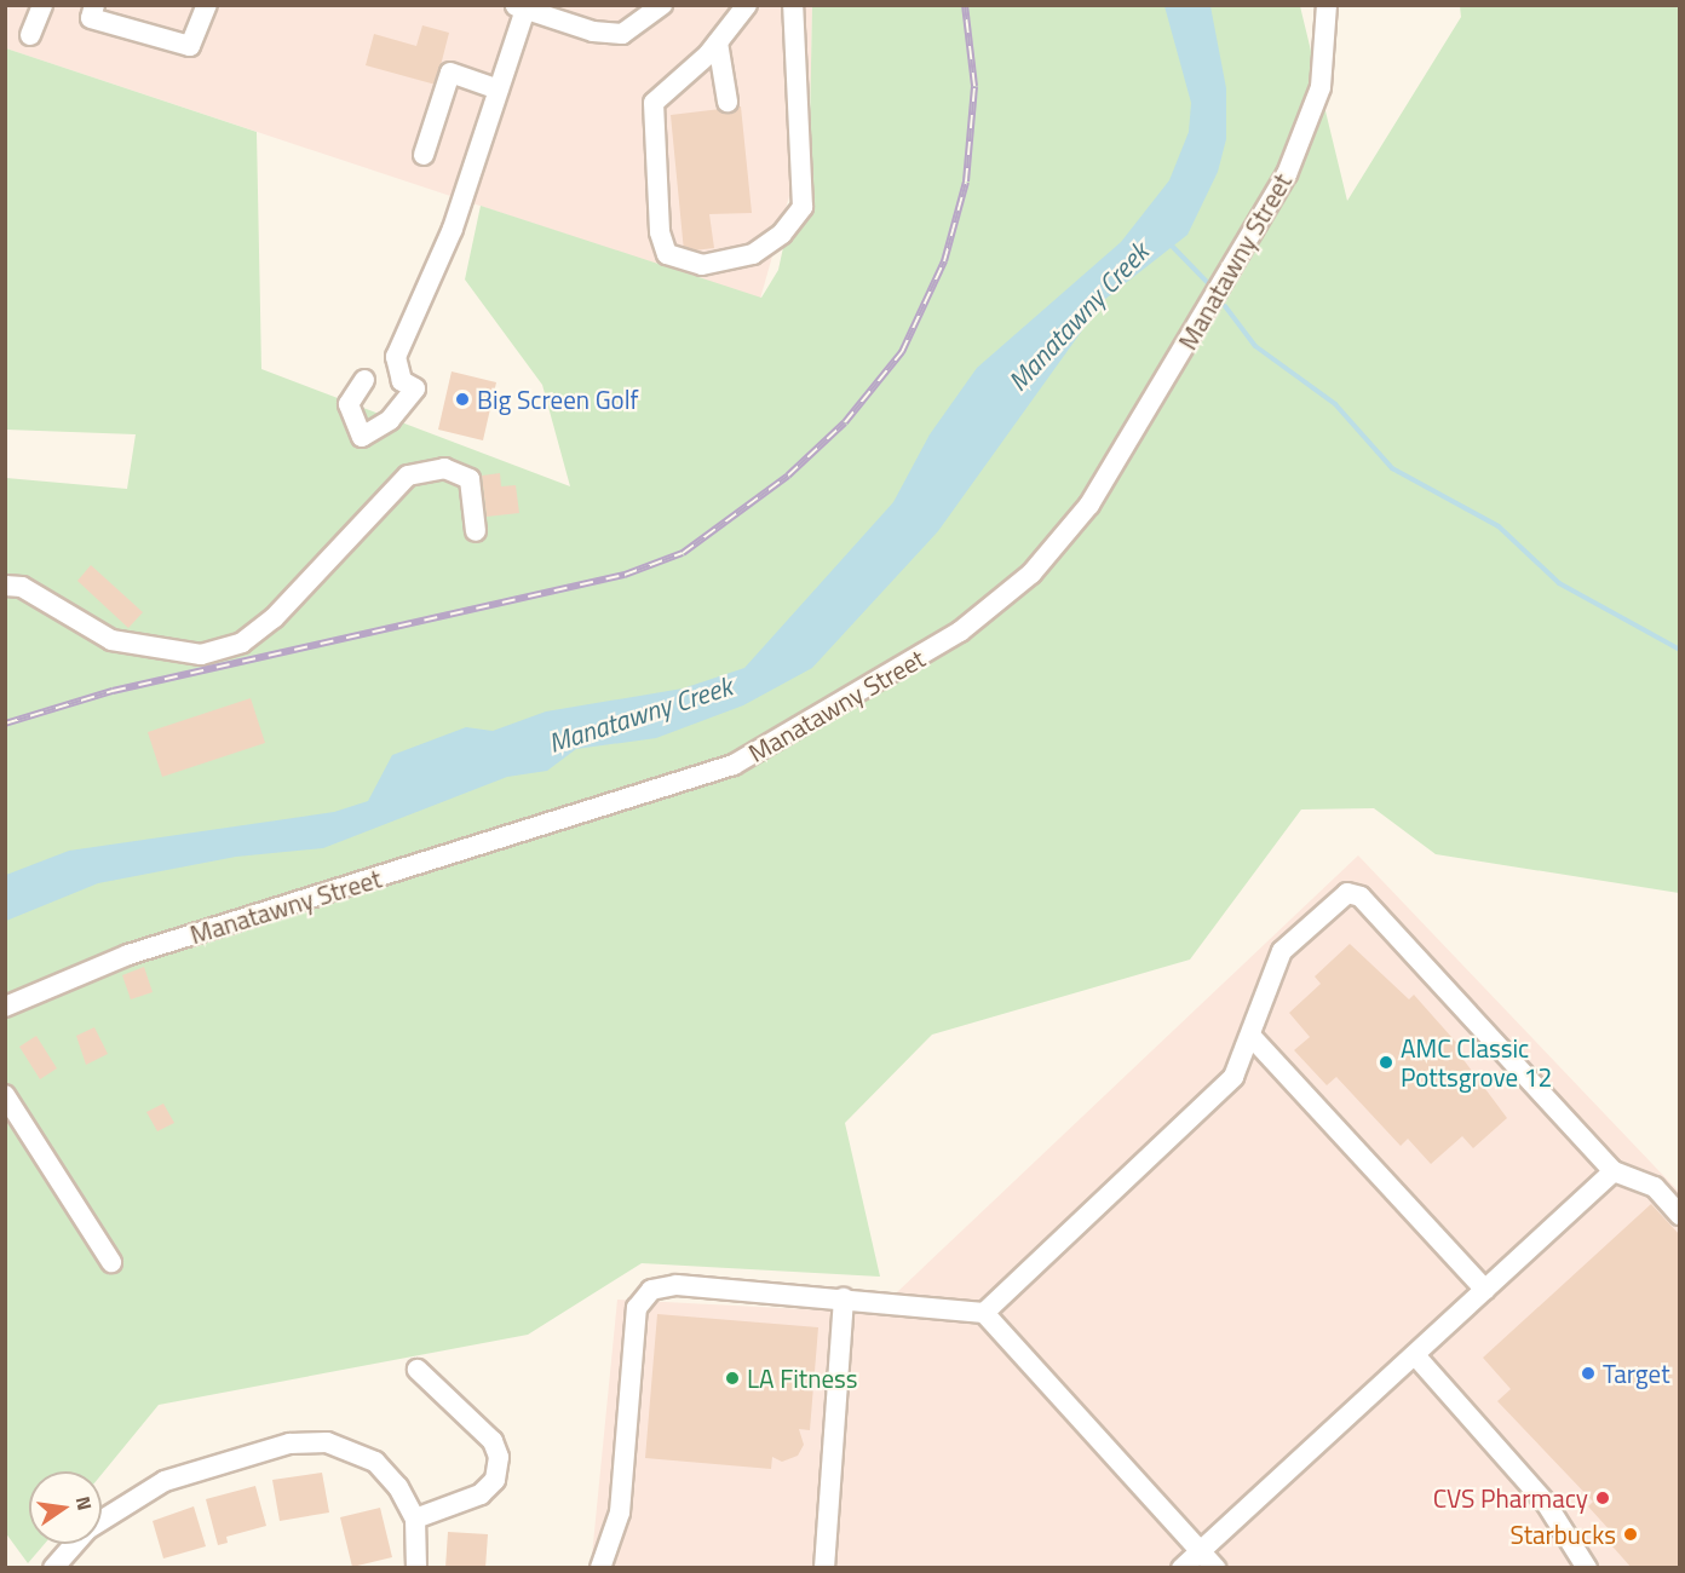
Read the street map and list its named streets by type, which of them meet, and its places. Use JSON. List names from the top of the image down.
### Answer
{
  "streets": {
    "street": ["Manatawny Street"]
  },
  "water": ["Manatawny Creek"],
  "places": [
    "Big Screen Golf",
    "AMC Classic Pottsgrove 12",
    "Target",
    "LA Fitness",
    "CVS Pharmacy",
    "Starbucks"
  ],
  "north": "right"
}
